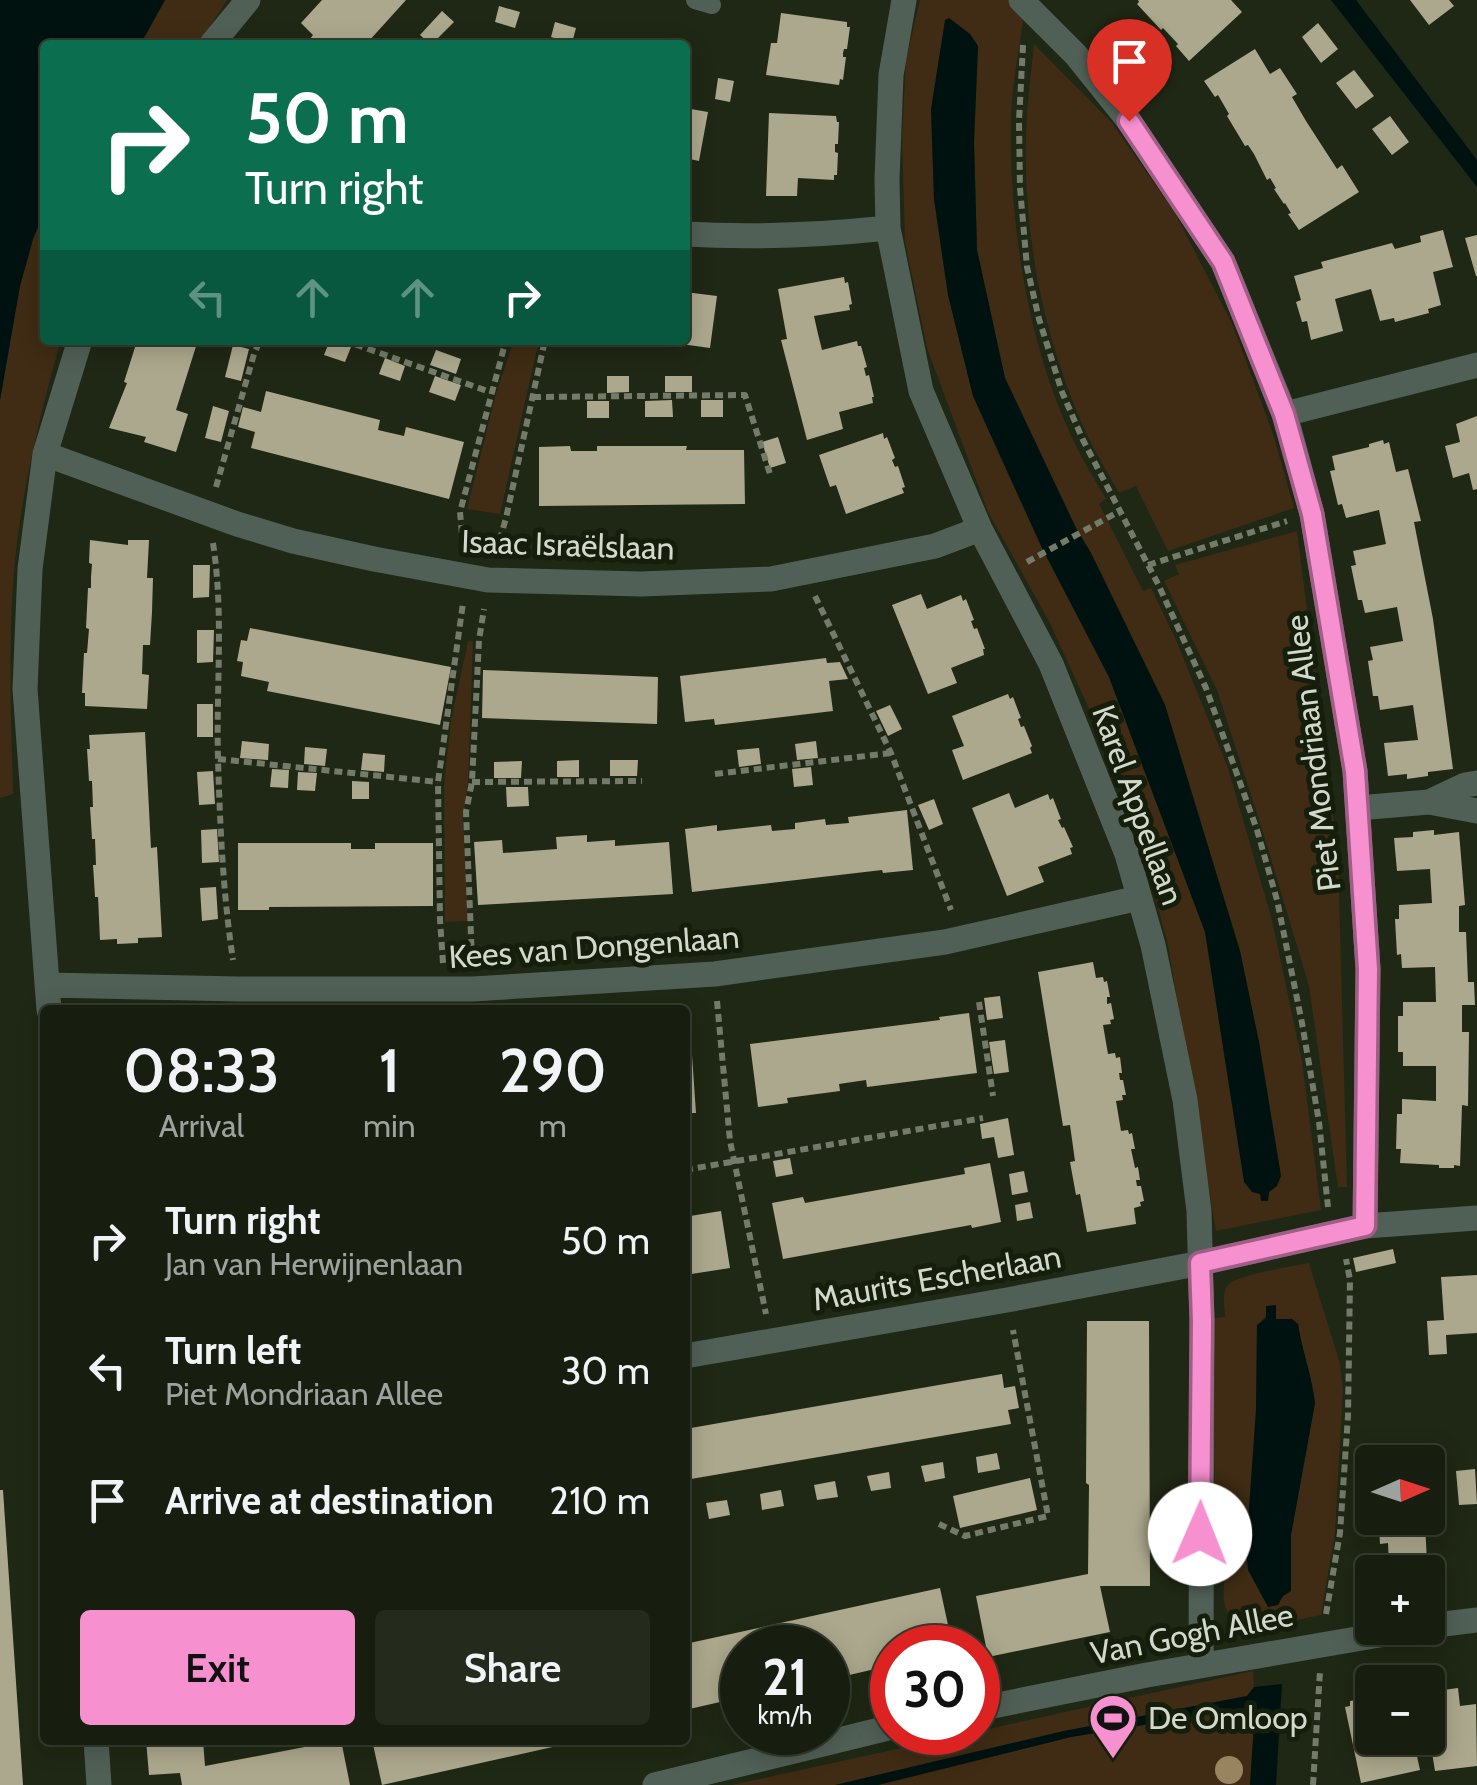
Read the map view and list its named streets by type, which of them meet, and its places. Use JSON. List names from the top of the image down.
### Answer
{
  "streets": {
    "street": [
      "Isaac Israëlslaan",
      "Piet Mondriaan Allee",
      "Karel Appellaan",
      "Kees van Dongenlaan",
      "Maurits Escherlaan",
      "Van Gogh Allee"
    ]
  },
  "crossings": [
    ["Isaac Israëlslaan", "Karel Appellaan"],
    ["Piet Mondriaan Allee", "Maurits Escherlaan"],
    ["Karel Appellaan", "Kees van Dongenlaan"],
    ["Karel Appellaan", "Maurits Escherlaan"],
    ["Karel Appellaan", "Van Gogh Allee"]
  ],
  "places": {
    "sports": ["De Omloop"]
  },
  "north": "right",
  "page": {
    "turn": ["50 m", "Turn right"],
    "eta": [
      "08:33",
      "Arrival",
      "1",
      "min",
      "290",
      "m"
    ],
    "list": [
      {
        "name": "Turn right",
        "note": "Jan van Herwijnenlaan",
        "value": "50 m"
      },
      {
        "name": "Turn left",
        "note": "Piet Mondriaan Allee",
        "value": "30 m"
      },
      {
        "name": "Arrive at destination",
        "value": "210 m"
      }
    ],
    "map_buttons": ["+", "−"],
    "buttons": ["Exit", "Share"],
    "speed": "21 km/h",
    "limit": "30"
  }
}
